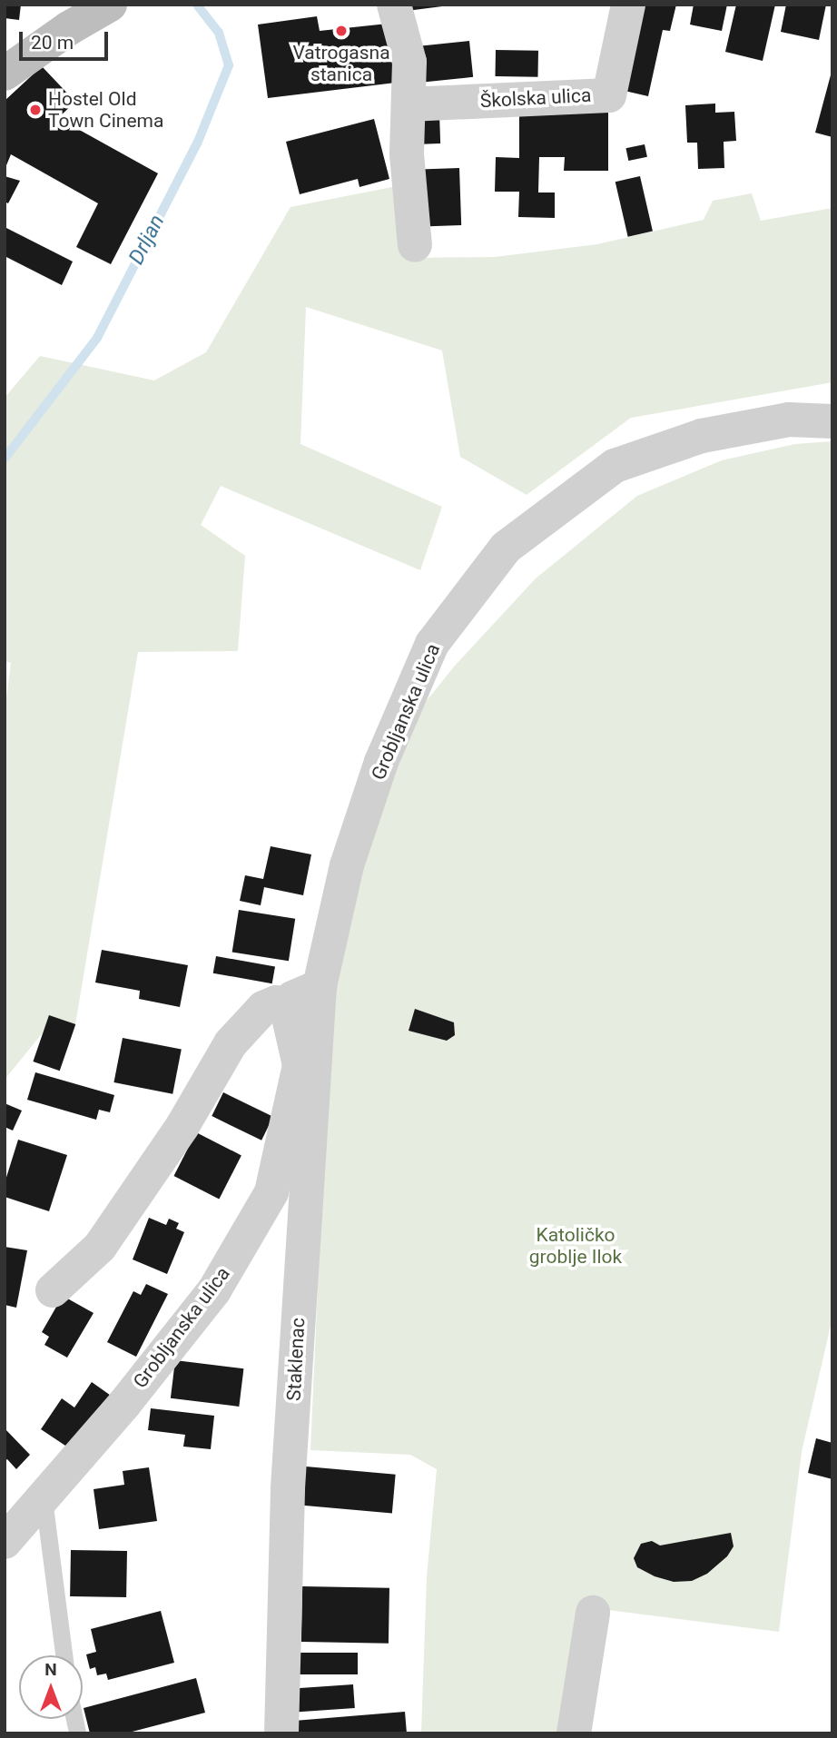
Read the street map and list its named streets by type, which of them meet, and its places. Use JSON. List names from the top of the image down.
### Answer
{
  "streets": {
    "street": ["Školska ulica", "Grobljanska ulica", "Staklenac"]
  },
  "crossings": [
    ["Grobljanska ulica", "Staklenac"]
  ],
  "water": ["Drljan"],
  "parks": ["Katoličko groblje Ilok"],
  "places": ["Vatrogasna stanica", "Hostel Old Town Cinema"],
  "scale_bar": "20 m",
  "north": "top"
}
